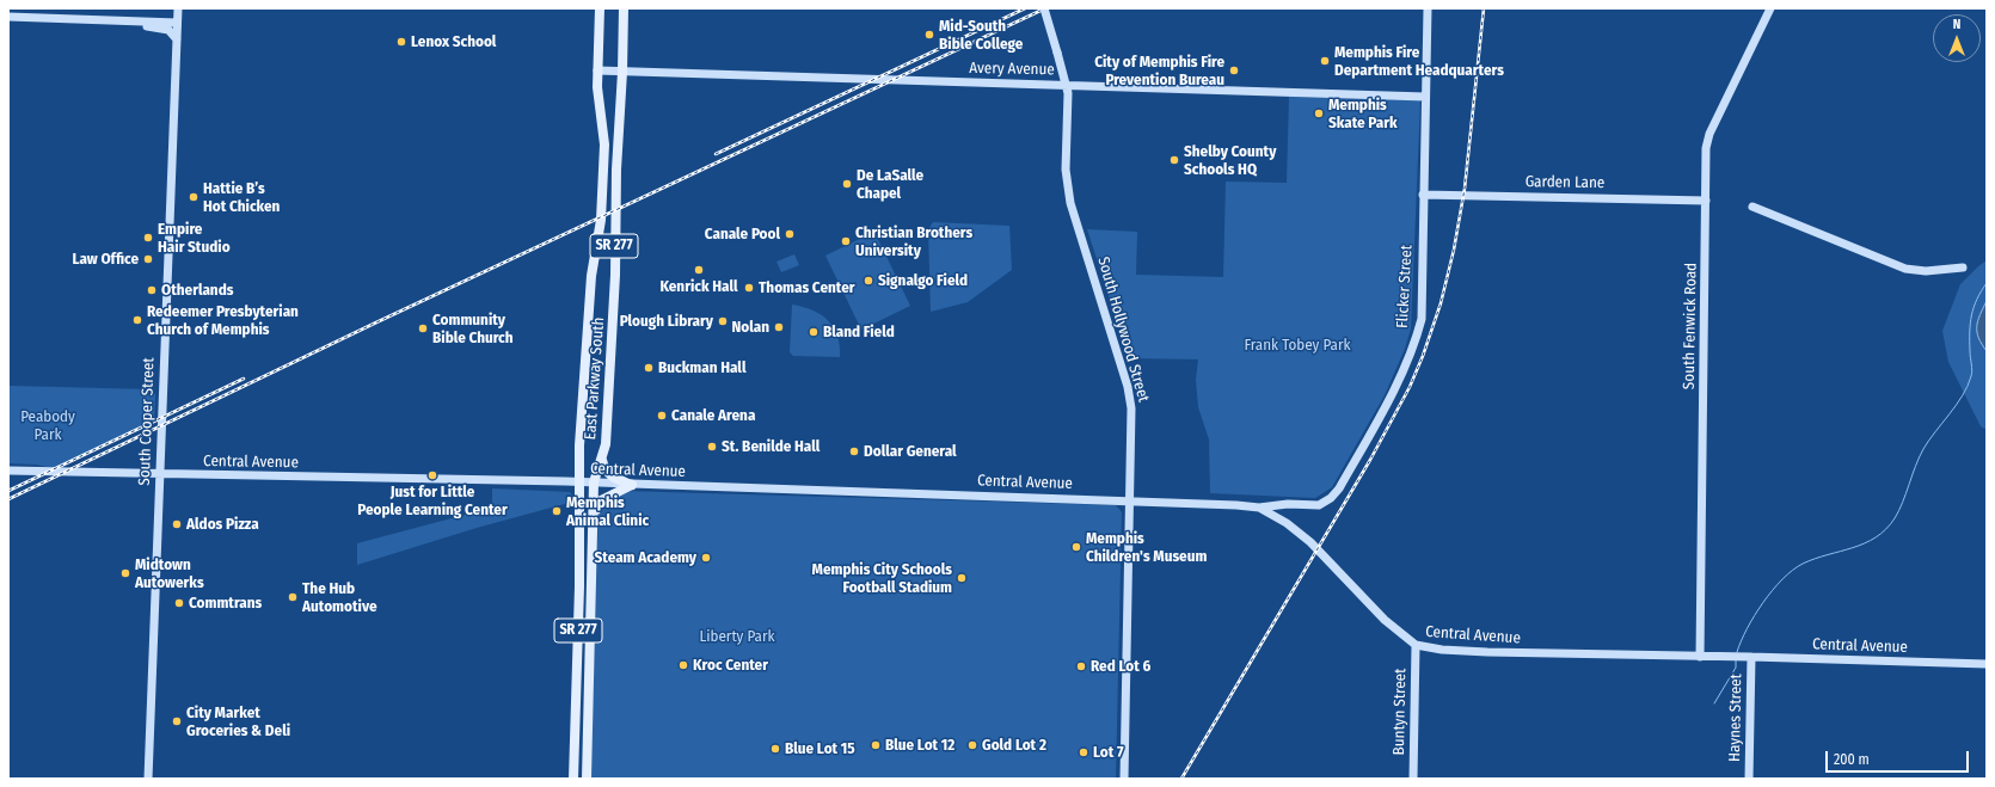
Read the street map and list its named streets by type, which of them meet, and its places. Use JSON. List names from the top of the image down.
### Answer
{
  "streets": {
    "main road": [
      "Avery Avenue",
      "Garden Lane",
      "SR 277",
      "Flicker Street",
      "South Fenwick Road",
      "South Hollywood Street",
      "East Parkway South",
      "South Cooper Street",
      "Central Avenue",
      "Buntyn Street",
      "Haynes Street"
    ]
  },
  "crossings": [
    ["Avery Avenue", "Flicker Street"],
    ["Avery Avenue", "South Hollywood Street"],
    ["Avery Avenue", "East Parkway South"],
    ["Garden Lane", "Flicker Street"],
    ["Garden Lane", "South Fenwick Road"],
    ["Flicker Street", "Central Avenue"],
    ["South Fenwick Road", "Central Avenue"],
    ["South Hollywood Street", "Central Avenue"],
    ["East Parkway South", "Central Avenue"],
    ["South Cooper Street", "Central Avenue"],
    ["Central Avenue", "Buntyn Street"],
    ["Central Avenue", "Haynes Street"]
  ],
  "parks": ["Frank Tobey Park", "Peabody Park", "Liberty Park"],
  "places": [
    "Mid-South Bible College",
    "Lenox School",
    "Memphis Fire Department Headquarters",
    "City of Memphis Fire Prevention Bureau",
    "Memphis Skate Park",
    "Shelby County Schools HQ",
    "De LaSalle Chapel",
    "Hattie B’s Hot Chicken",
    "Canale Pool",
    "Empire Hair Studio",
    "Christian Brothers University",
    "Law Office",
    "Kenrick Hall",
    "Signalgo Field",
    "Thomas Center",
    "Otherlands",
    "Redeemer Presbyterian Church of Memphis",
    "Plough Library",
    "Nolan",
    "Community Bible Church",
    "Bland Field",
    "Buckman Hall",
    "Canale Arena",
    "St. Benilde Hall",
    "Dollar General",
    "Just for Little People Learning Center",
    "Memphis Animal Clinic",
    "Aldos Pizza",
    "Memphis Children's Museum",
    "Steam Academy",
    "Midtown Autowerks",
    "Memphis City Schools Football Stadium",
    "The Hub Automotive",
    "Commtrans",
    "Kroc Center",
    "Red Lot 6",
    "City Market Groceries & Deli",
    "Blue Lot 12",
    "Gold Lot 2",
    "Blue Lot 15",
    "Lot 7"
  ],
  "scale_bar": "200 m",
  "north": "top"
}
